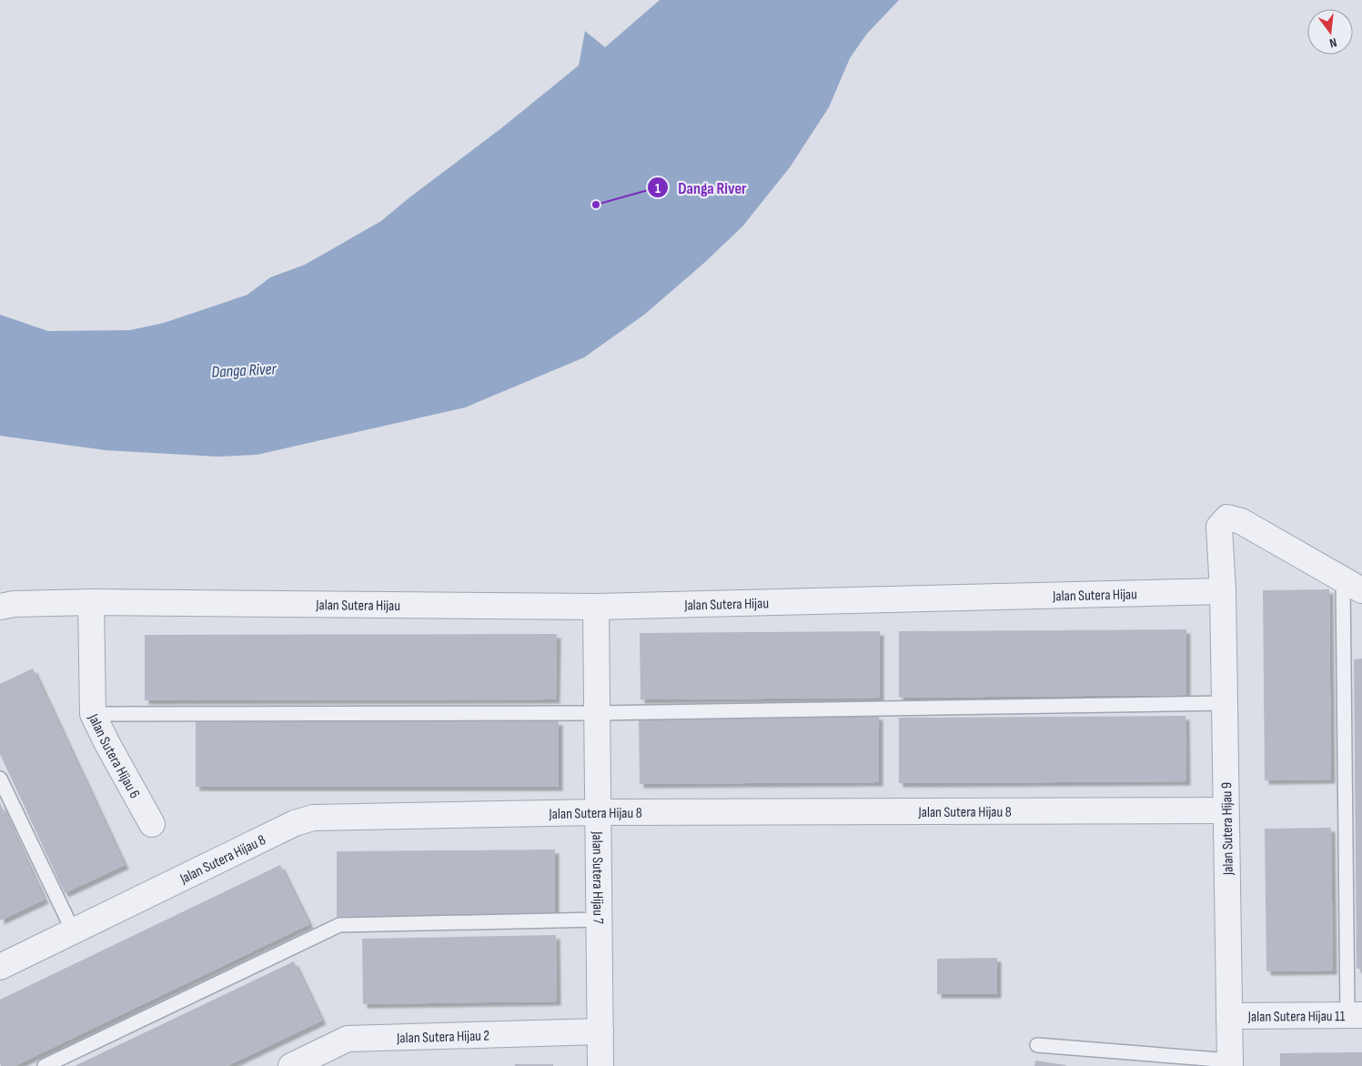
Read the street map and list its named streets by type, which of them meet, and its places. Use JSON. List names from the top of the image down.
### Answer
{
  "streets": {
    "street": [
      "Jalan Sutera Hijau",
      "Jalan Sutera Hijau 6",
      "Jalan Sutera Hijau 8",
      "Jalan Sutera Hijau 9",
      "Jalan Sutera Hijau 7",
      "Jalan Sutera Hijau 11",
      "Jalan Sutera Hijau 2"
    ]
  },
  "crossings": [
    ["Jalan Sutera Hijau", "Jalan Sutera Hijau 6"],
    ["Jalan Sutera Hijau", "Jalan Sutera Hijau 9"],
    ["Jalan Sutera Hijau", "Jalan Sutera Hijau 7"],
    ["Jalan Sutera Hijau 8", "Jalan Sutera Hijau 9"],
    ["Jalan Sutera Hijau 8", "Jalan Sutera Hijau 7"],
    ["Jalan Sutera Hijau 9", "Jalan Sutera Hijau 11"],
    ["Jalan Sutera Hijau 7", "Jalan Sutera Hijau 2"]
  ],
  "water": ["Danga River"],
  "places": ["Danga River"],
  "north": "bottom"
}
